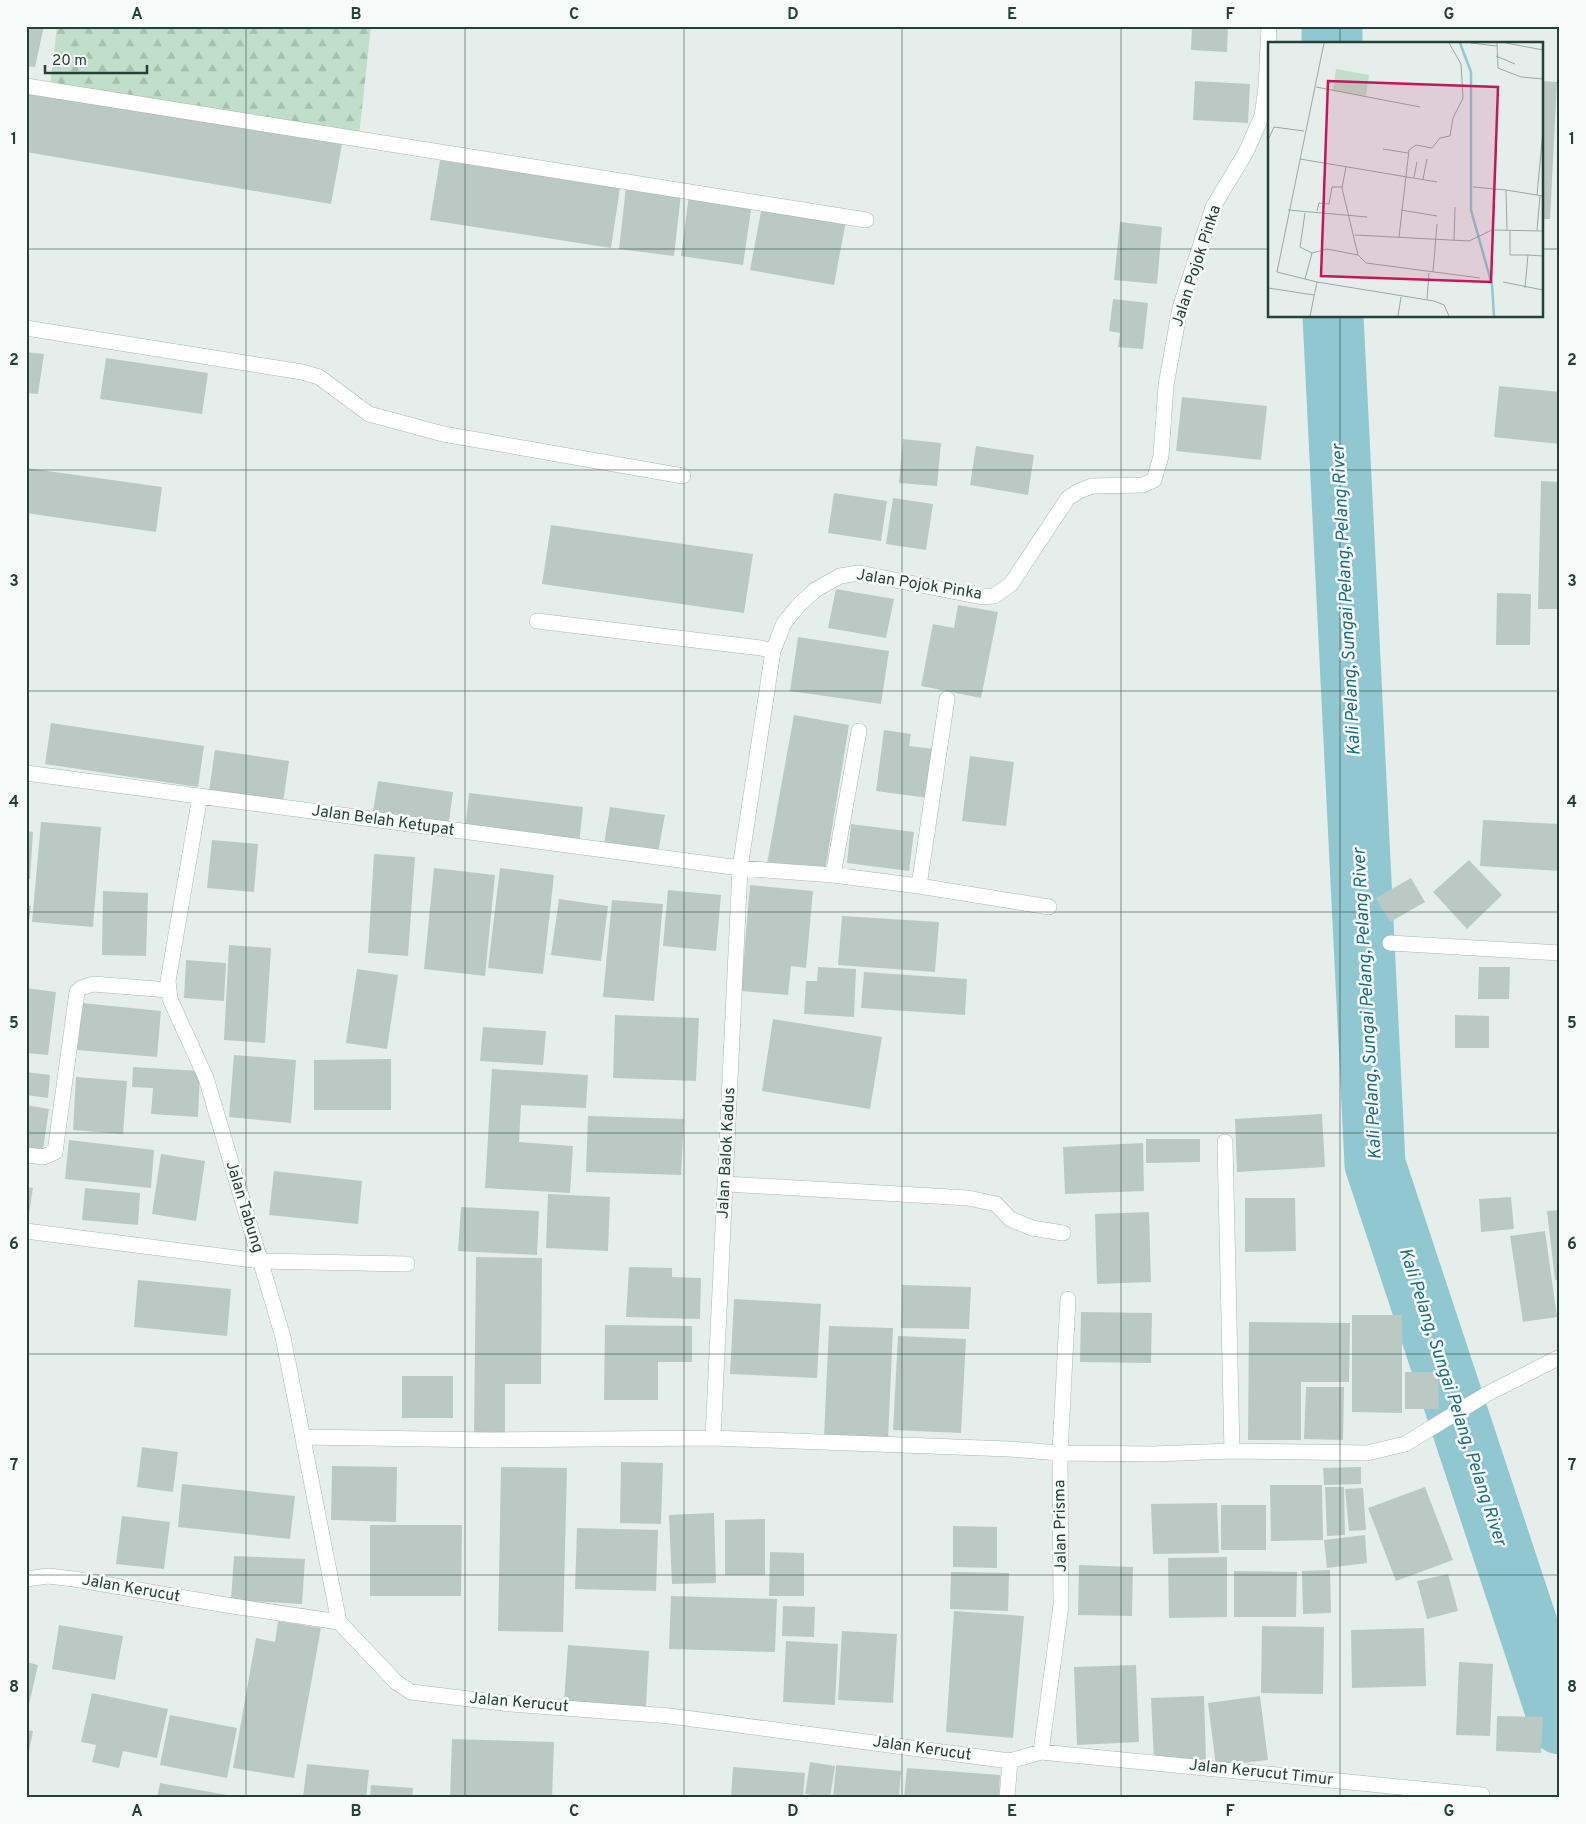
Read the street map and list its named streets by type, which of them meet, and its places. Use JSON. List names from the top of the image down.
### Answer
{
  "streets": {
    "street": [
      "Jalan Pojok Pinka",
      "Jalan Belah Ketupat",
      "Jalan Balok Kadus",
      "Jalan Tabung",
      "Jalan Prisma",
      "Jalan Kerucut",
      "Jalan Kerucut Timur"
    ]
  },
  "crossings": [
    ["Jalan Pojok Pinka", "Jalan Belah Ketupat"],
    ["Jalan Pojok Pinka", "Jalan Balok Kadus"],
    ["Jalan Belah Ketupat", "Jalan Balok Kadus"],
    ["Jalan Belah Ketupat", "Jalan Tabung"],
    ["Jalan Tabung", "Jalan Kerucut"],
    ["Jalan Prisma", "Jalan Kerucut"],
    ["Jalan Prisma", "Jalan Kerucut Timur"],
    ["Jalan Kerucut", "Jalan Kerucut Timur"]
  ],
  "water": ["Kali Pelang, Sungai Pelang, Pelang River"],
  "scale_bar": "20 m",
  "grid": {
    "columns": [
      "A",
      "B",
      "C",
      "D",
      "E",
      "F",
      "G"
    ],
    "rows": [
      "1",
      "2",
      "3",
      "4",
      "5",
      "6",
      "7",
      "8"
    ]
  }
}
